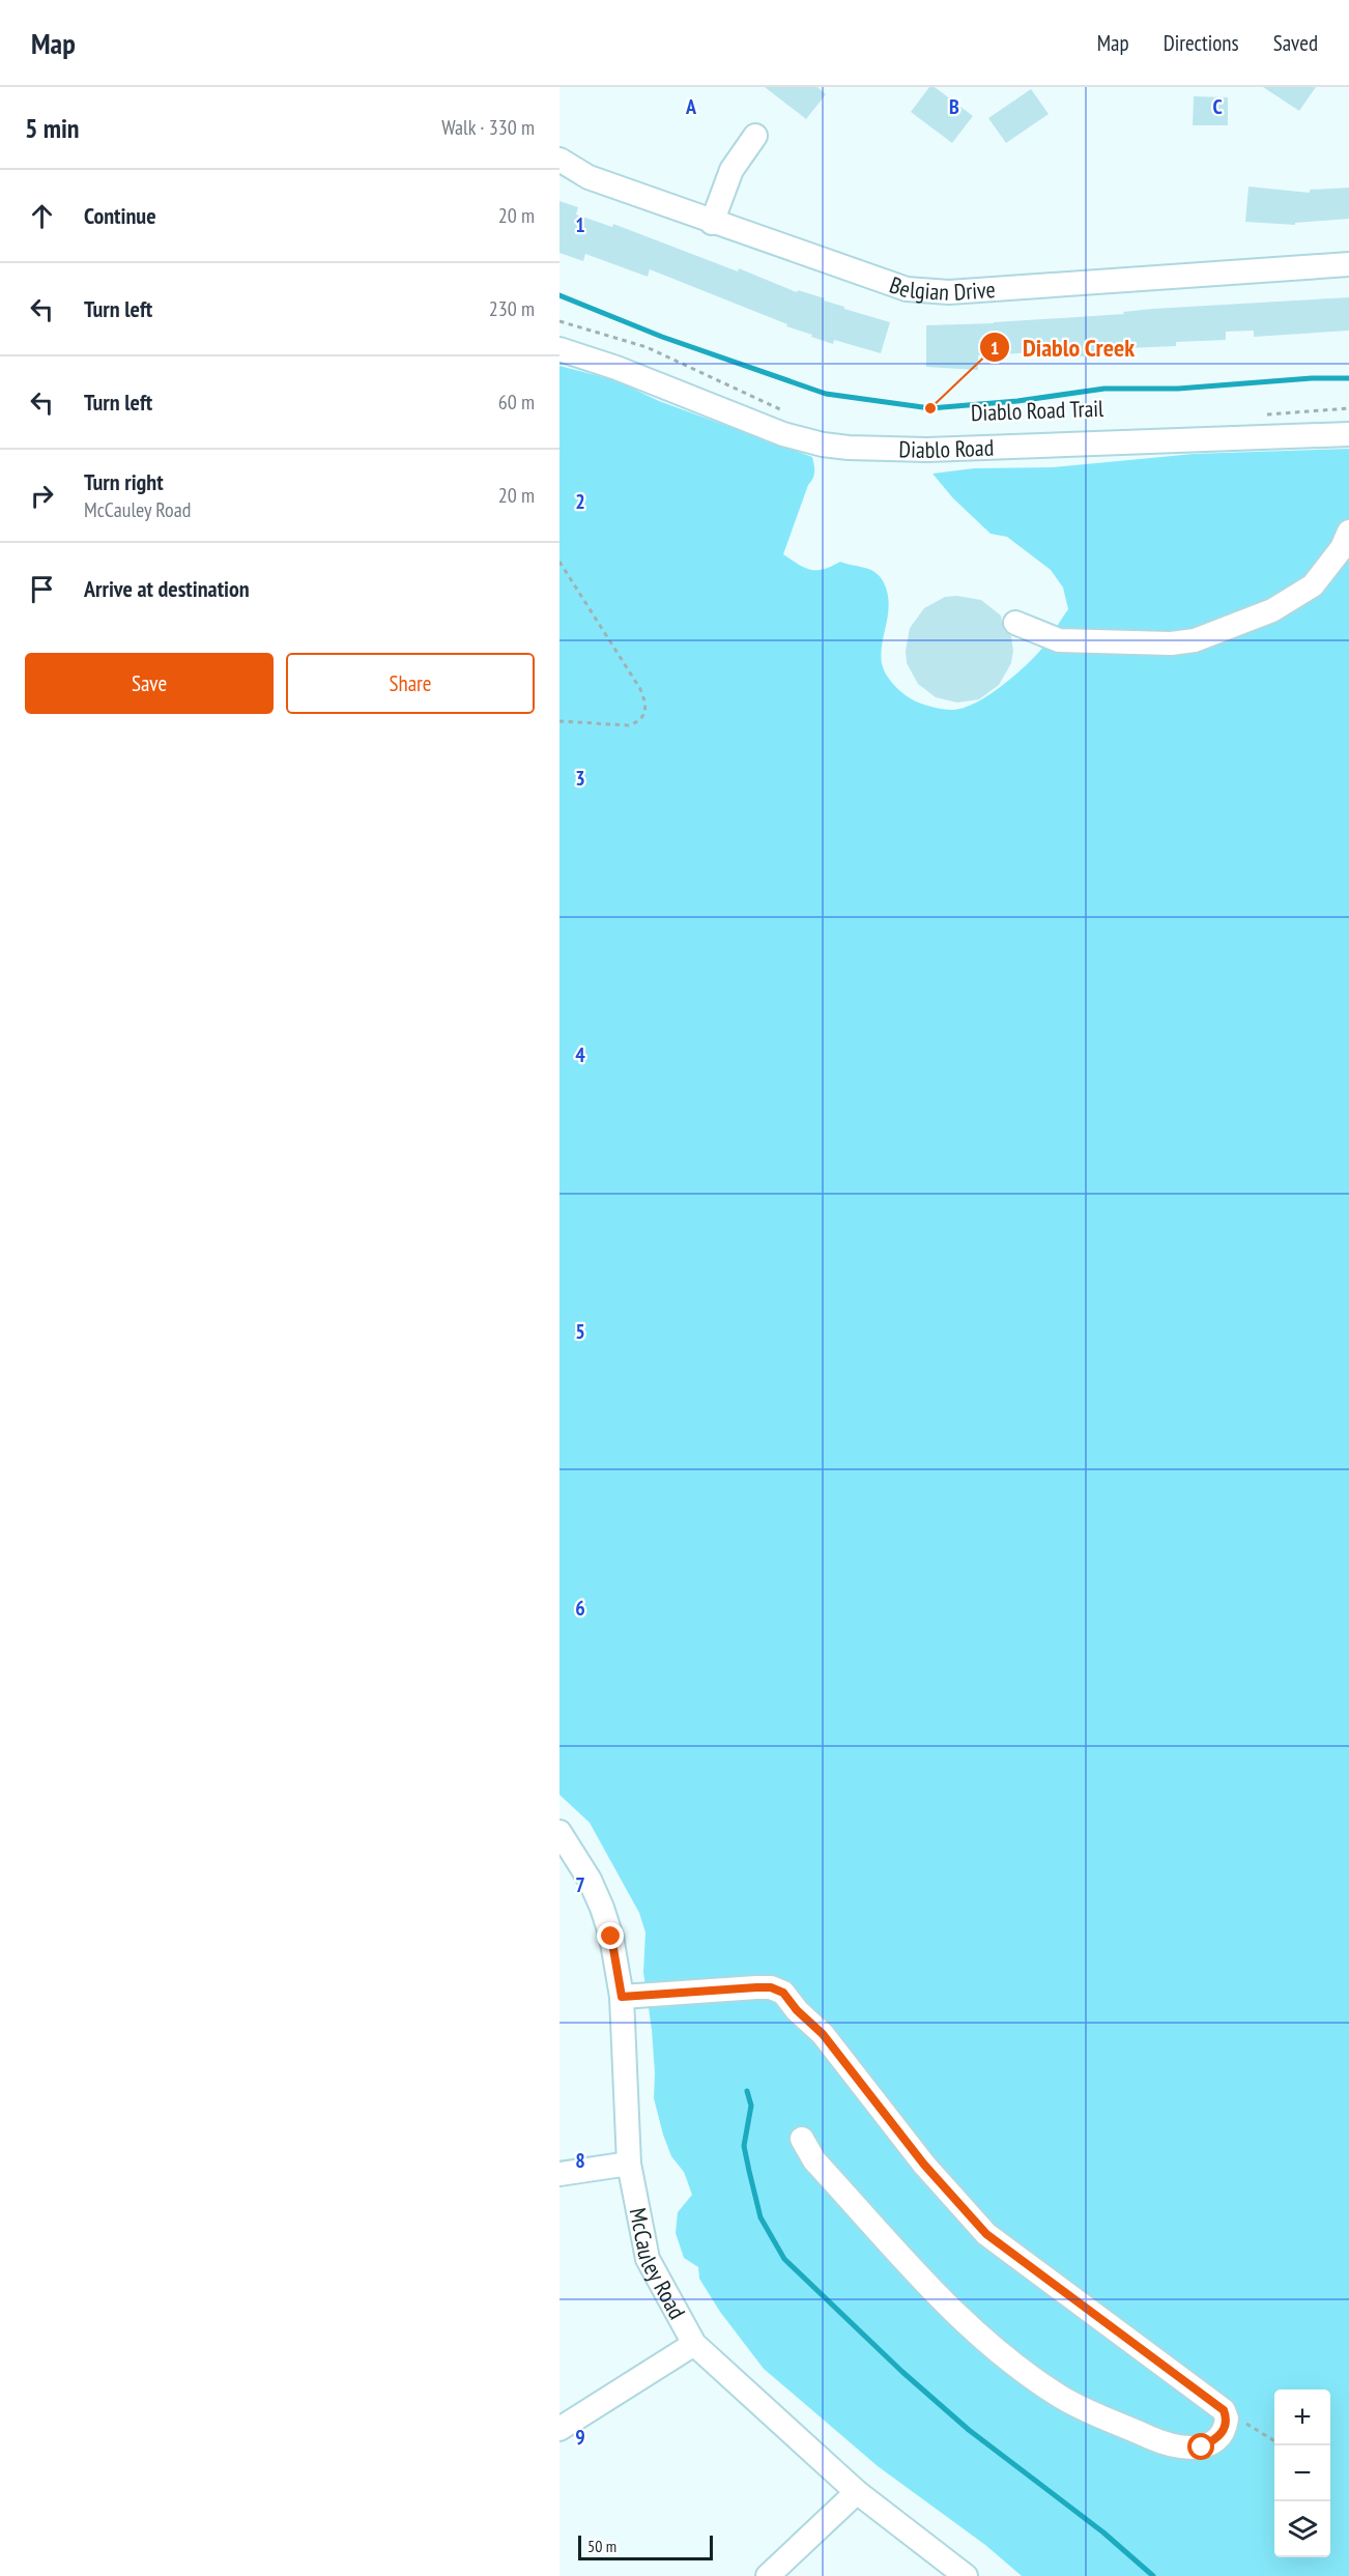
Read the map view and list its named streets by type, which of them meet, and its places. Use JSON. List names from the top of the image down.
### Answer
{
  "streets": {
    "street": ["Belgian Drive", "Diablo Road", "McCauley Road"]
  },
  "places": ["Diablo Creek"],
  "scale_bar": "50 m",
  "page": {
    "header": "Map",
    "nav": ["Map", "Directions", "Saved"],
    "heading": ["5 min", "Walk · 330 m"],
    "list": [
      ["Continue", "20 m"],
      ["Turn left", "230 m"],
      ["Turn left", "60 m"],
      ["Turn right", "McCauley Road", "20 m"],
      "Arrive at destination"
    ],
    "buttons": ["Save", "Share"],
    "map_buttons": ["+", "−"],
    "scale": "50 m"
  },
  "grid": {
    "columns": ["A", "B", "C"],
    "rows": [
      "1",
      "2",
      "3",
      "4",
      "5",
      "6",
      "7",
      "8",
      "9"
    ]
  }
}
